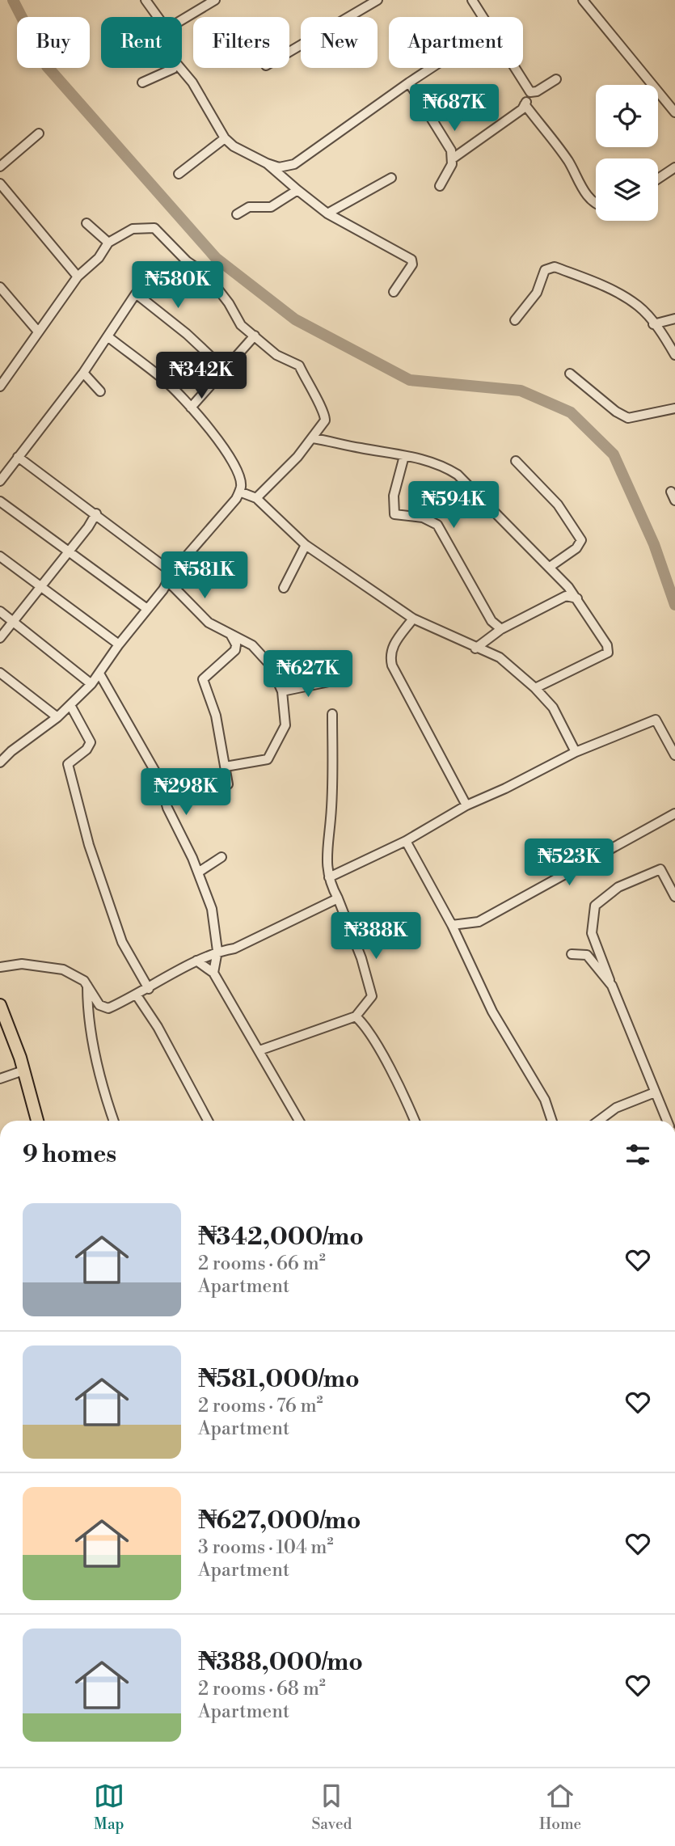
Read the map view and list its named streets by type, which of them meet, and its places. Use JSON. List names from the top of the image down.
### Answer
{
  "page": {
    "chip": [
      "Buy",
      "Rent",
      "Filters",
      "New",
      "Apartment"
    ],
    "price": [
      "₦687K",
      "₦580K",
      "₦342K",
      "₦594K",
      "₦581K",
      "₦627K",
      "₦298K",
      "₦523K",
      "₦388K"
    ],
    "heading": "9 homes",
    "list": [
      {
        "name": "₦342,000/mo",
        "note": "2 rooms · 66 m² · Apartment"
      },
      {
        "name": "₦581,000/mo",
        "note": "2 rooms · 76 m² · Apartment"
      },
      {
        "name": "₦627,000/mo",
        "note": "3 rooms · 104 m² · Apartment"
      },
      {
        "name": "₦388,000/mo",
        "note": "2 rooms · 68 m² · Apartment"
      }
    ],
    "tabs": ["Map", "Saved", "Home"]
  }
}
